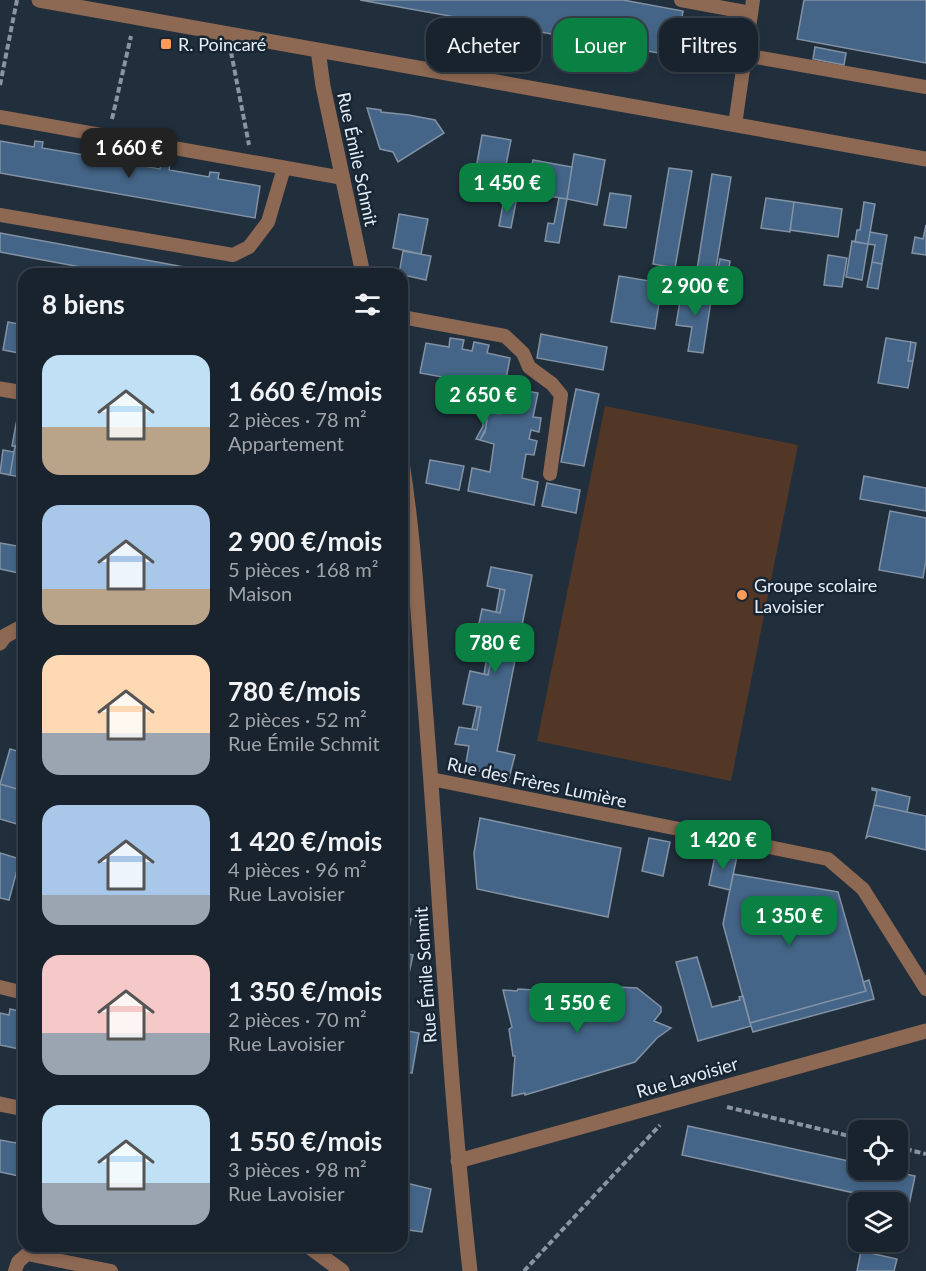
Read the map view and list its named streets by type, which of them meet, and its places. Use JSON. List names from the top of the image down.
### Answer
{
  "streets": {
    "street": ["Rue Émile Schmit", "Rue Lavoisier"],
    "lane": ["Rue des Frères Lumière"]
  },
  "crossings": [
    ["Rue Émile Schmit", "Rue des Frères Lumière"],
    ["Rue Émile Schmit", "Rue Lavoisier"]
  ],
  "places": {
    "transit": ["R. Poincaré"],
    "other": ["Groupe scolaire Lavoisier"]
  },
  "page": {
    "chip": ["Acheter", "Louer", "Filtres"],
    "price": [
      "1 660 €",
      "1 450 €",
      "2 900 €",
      "2 650 €",
      "780 €",
      "1 420 €",
      "1 350 €",
      "1 550 €"
    ],
    "heading": "8 biens",
    "list": [
      {
        "name": "1 660 €/mois",
        "note": "2 pièces · 78 m² · Appartement"
      },
      {
        "name": "2 900 €/mois",
        "note": "5 pièces · 168 m² · Maison"
      },
      {
        "name": "780 €/mois",
        "note": "2 pièces · 52 m² · Rue Émile Schmit"
      },
      {
        "name": "1 420 €/mois",
        "note": "4 pièces · 96 m² · Rue Lavoisier"
      },
      {
        "name": "1 350 €/mois",
        "note": "2 pièces · 70 m² · Rue Lavoisier"
      },
      {
        "name": "1 550 €/mois",
        "note": "3 pièces · 98 m² · Rue Lavoisier"
      }
    ]
  }
}
